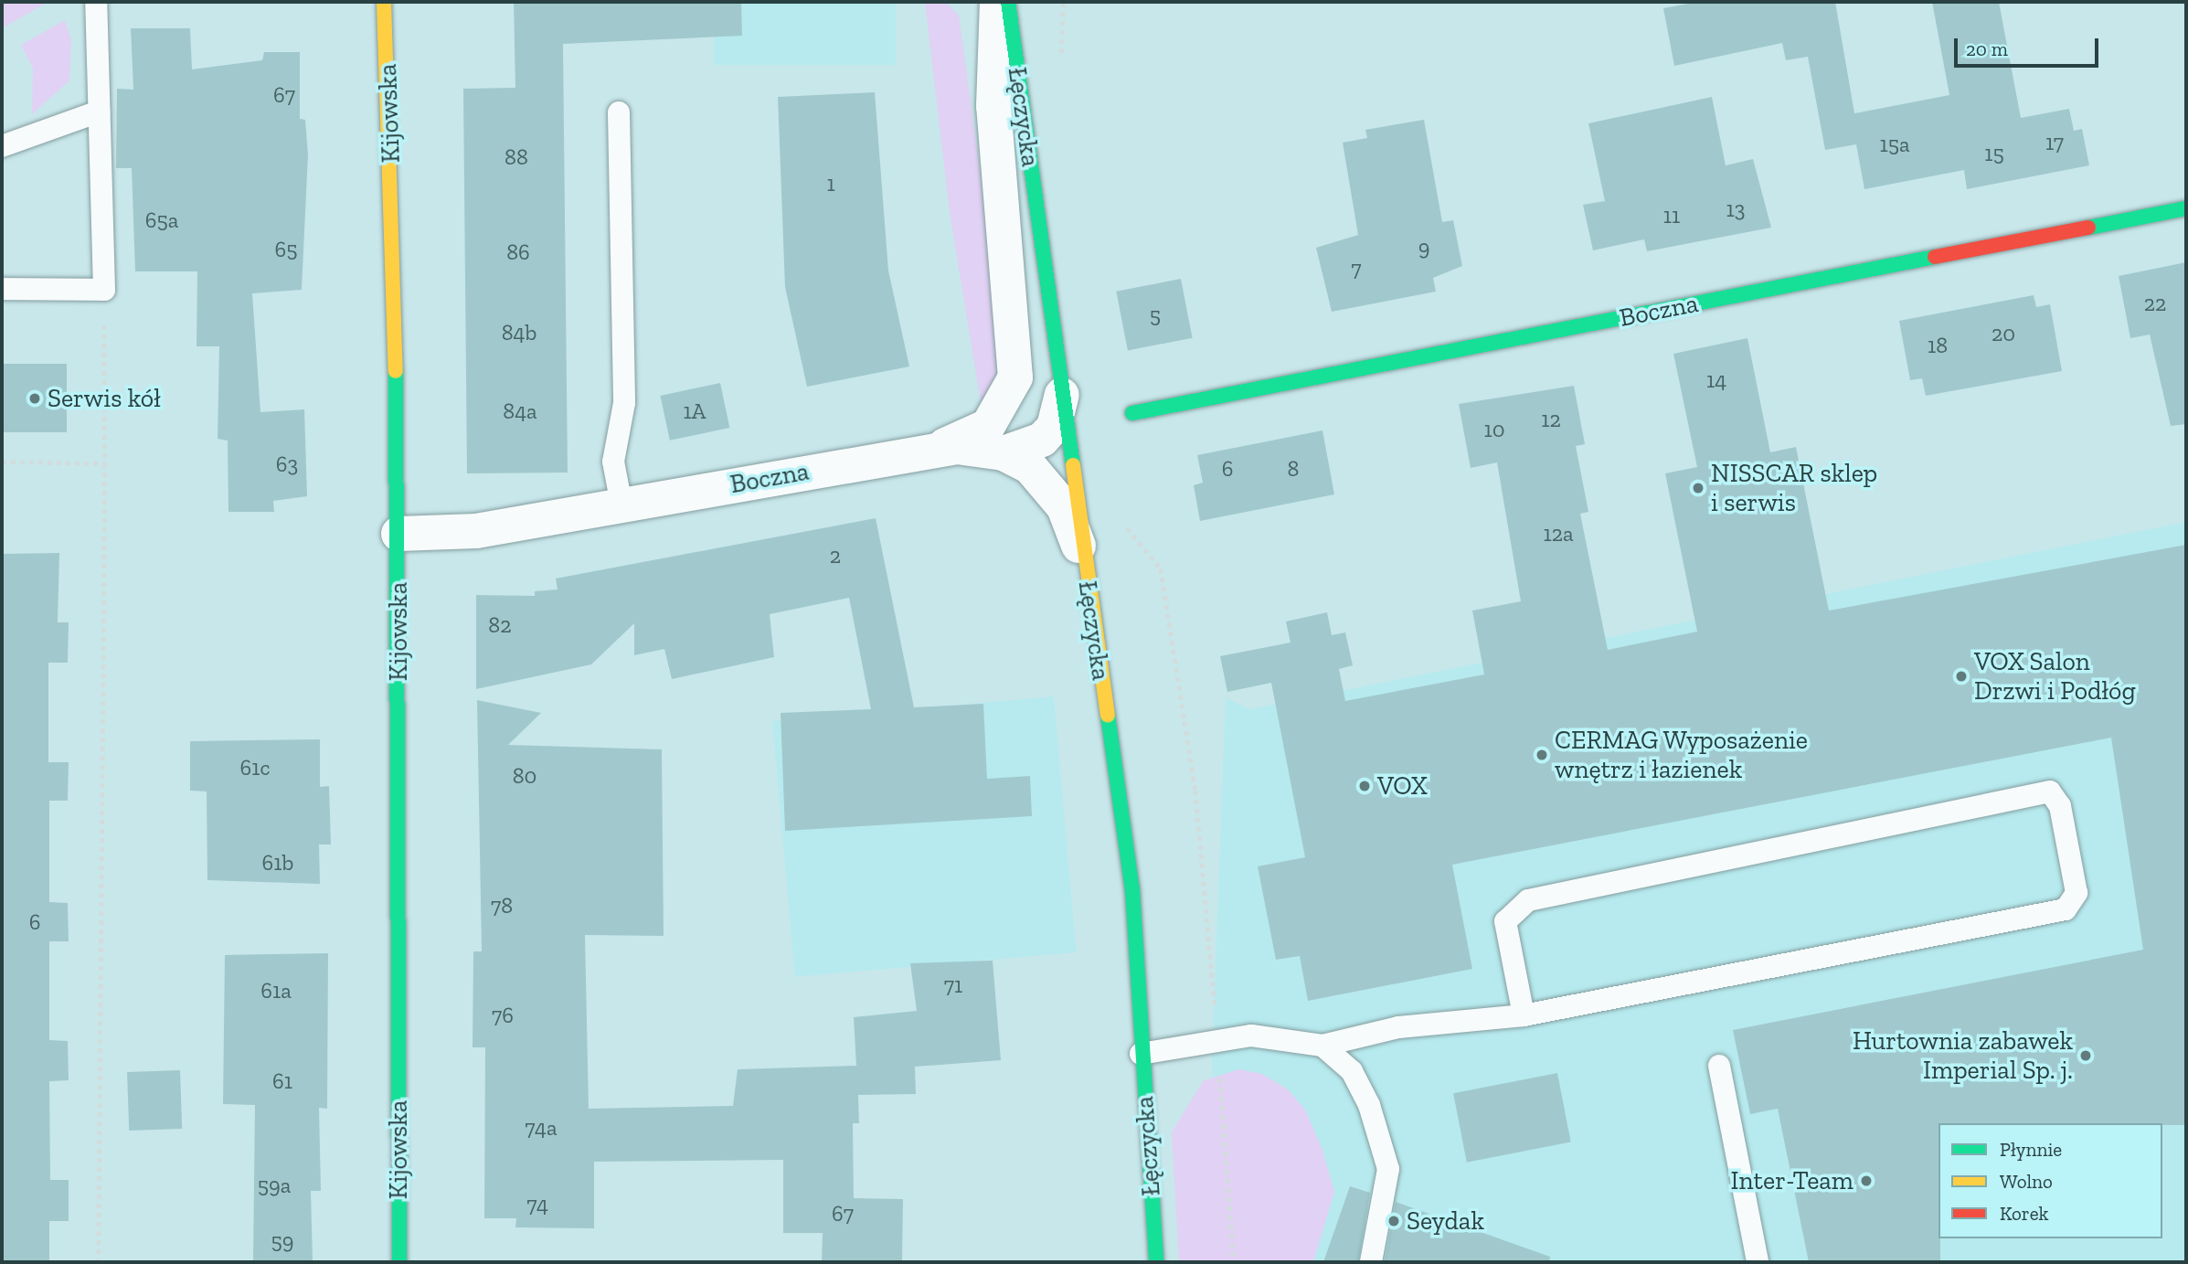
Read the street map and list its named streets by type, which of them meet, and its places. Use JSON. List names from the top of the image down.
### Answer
{
  "streets": {
    "street": ["Kijowska", "Łęczycka", "Boczna"]
  },
  "crossings": [
    ["Kijowska", "Boczna"],
    ["Łęczycka", "Boczna"]
  ],
  "places": [
    "Serwis kół",
    "NISSCAR sklep i serwis",
    "VOX Salon Drzwi i Podłóg",
    "CERMAG Wyposażenie wnętrz i łazienek",
    "VOX",
    "Hurtownia zabawek Imperial Sp. j.",
    "Inter-Team",
    "Seydak"
  ],
  "house_numbers": [
    "67",
    "17",
    "15a",
    "15",
    "88",
    "1",
    "13",
    "11",
    "65a",
    "9",
    "65",
    "86",
    "7",
    "22",
    "5",
    "84b",
    "20",
    "18",
    "14",
    "84a",
    "1A",
    "12",
    "10",
    "63",
    "6",
    "8",
    "12a",
    "2",
    "82",
    "61c",
    "80",
    "61b",
    "78",
    "6",
    "71",
    "61a",
    "76",
    "61",
    "74a",
    "59a",
    "74",
    "67",
    "59"
  ],
  "legend": ["Płynnie", "Wolno", "Korek"],
  "scale_bar": "20 m"
}
